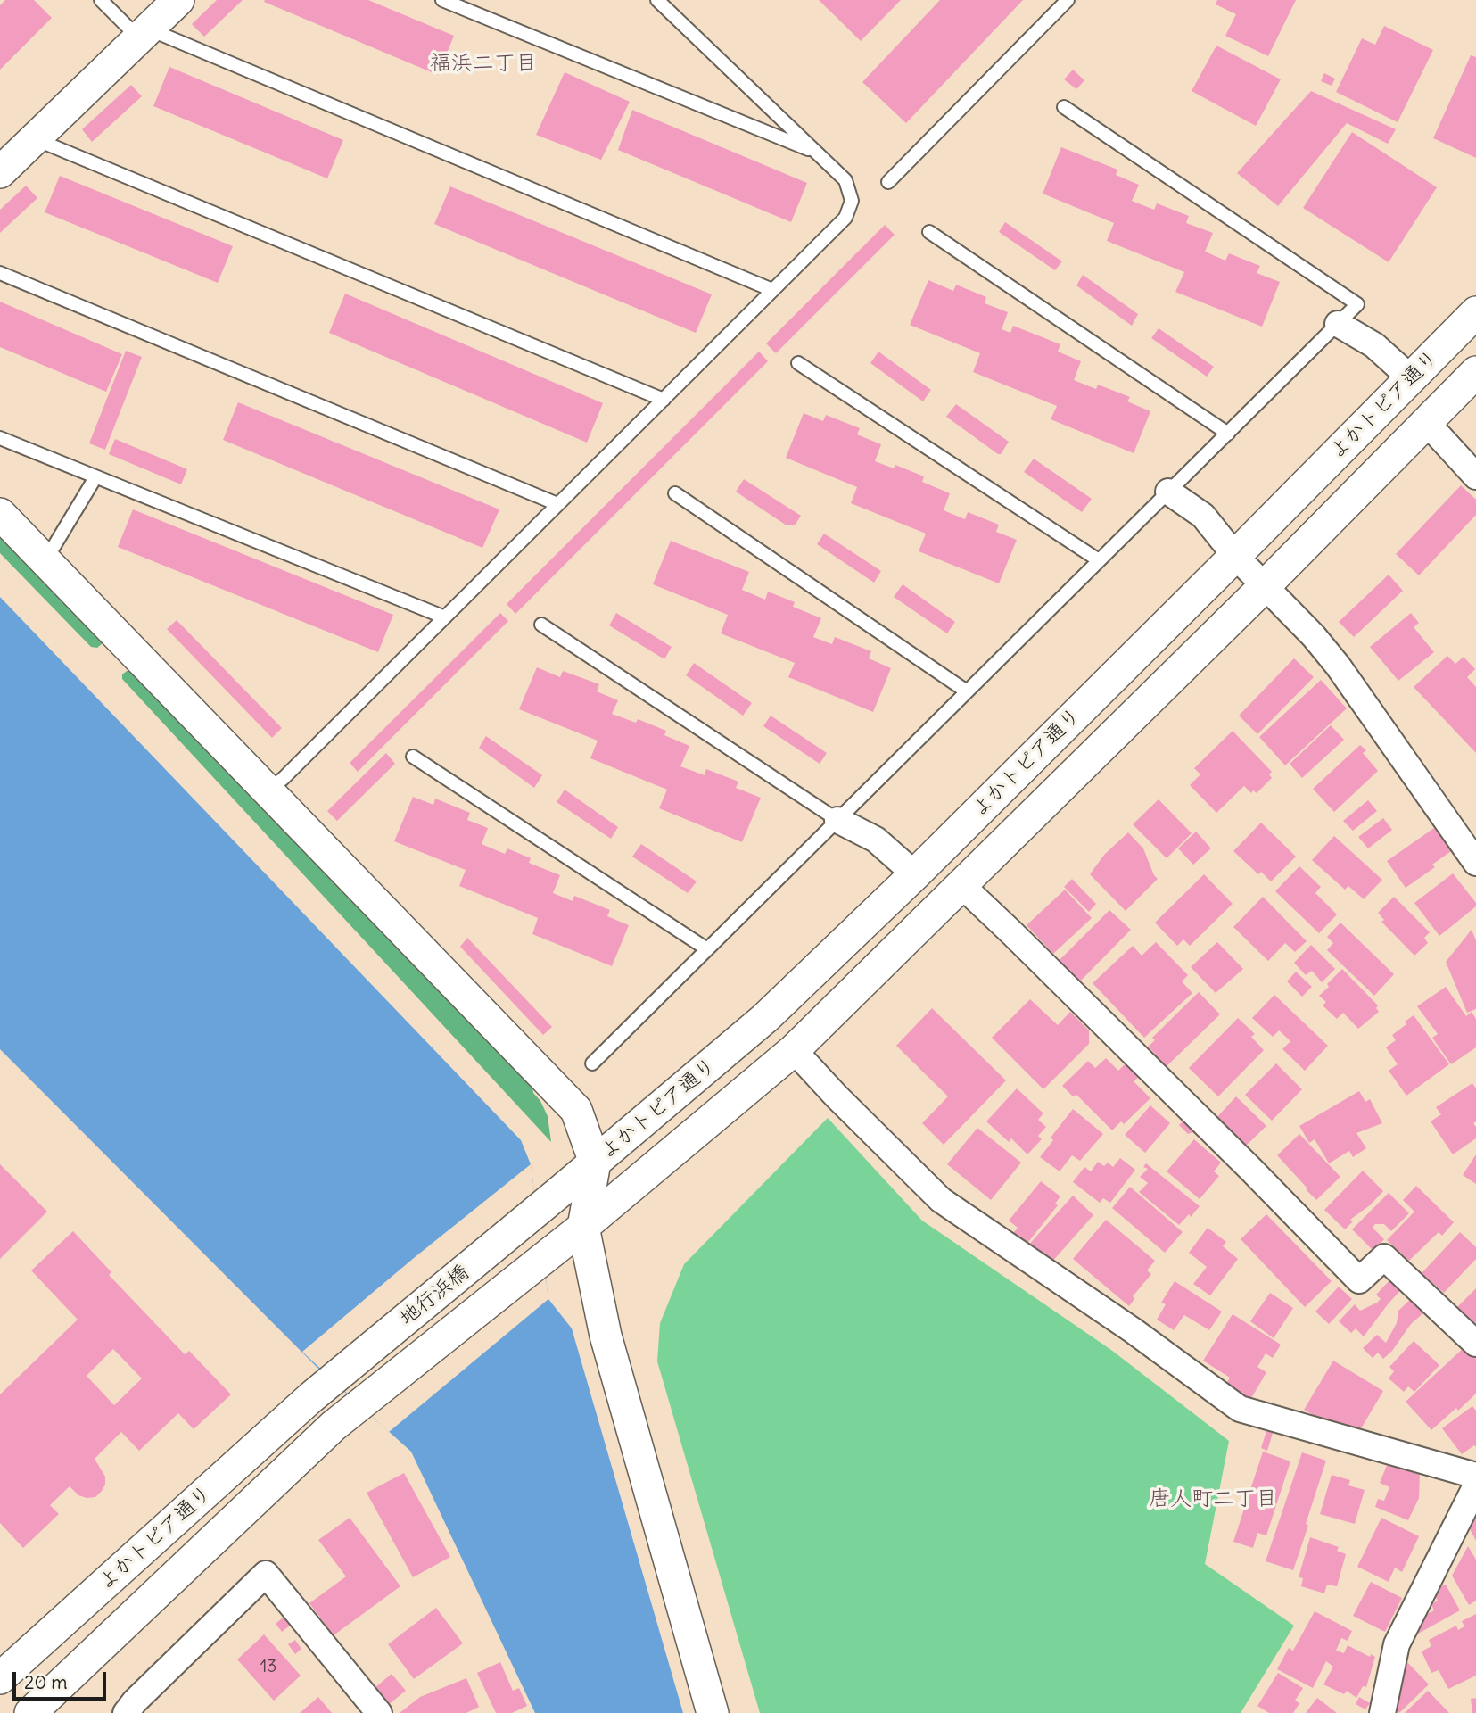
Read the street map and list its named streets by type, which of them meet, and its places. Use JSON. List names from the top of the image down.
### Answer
{
  "streets": {
    "street": ["よかトピア通り", "地行浜橋"]
  },
  "crossings": [
    ["よかトピア通り", "地行浜橋"]
  ],
  "districts": ["福浜二丁目", "唐人町二丁目"],
  "house_numbers": ["13"],
  "scale_bar": "20 m"
}
